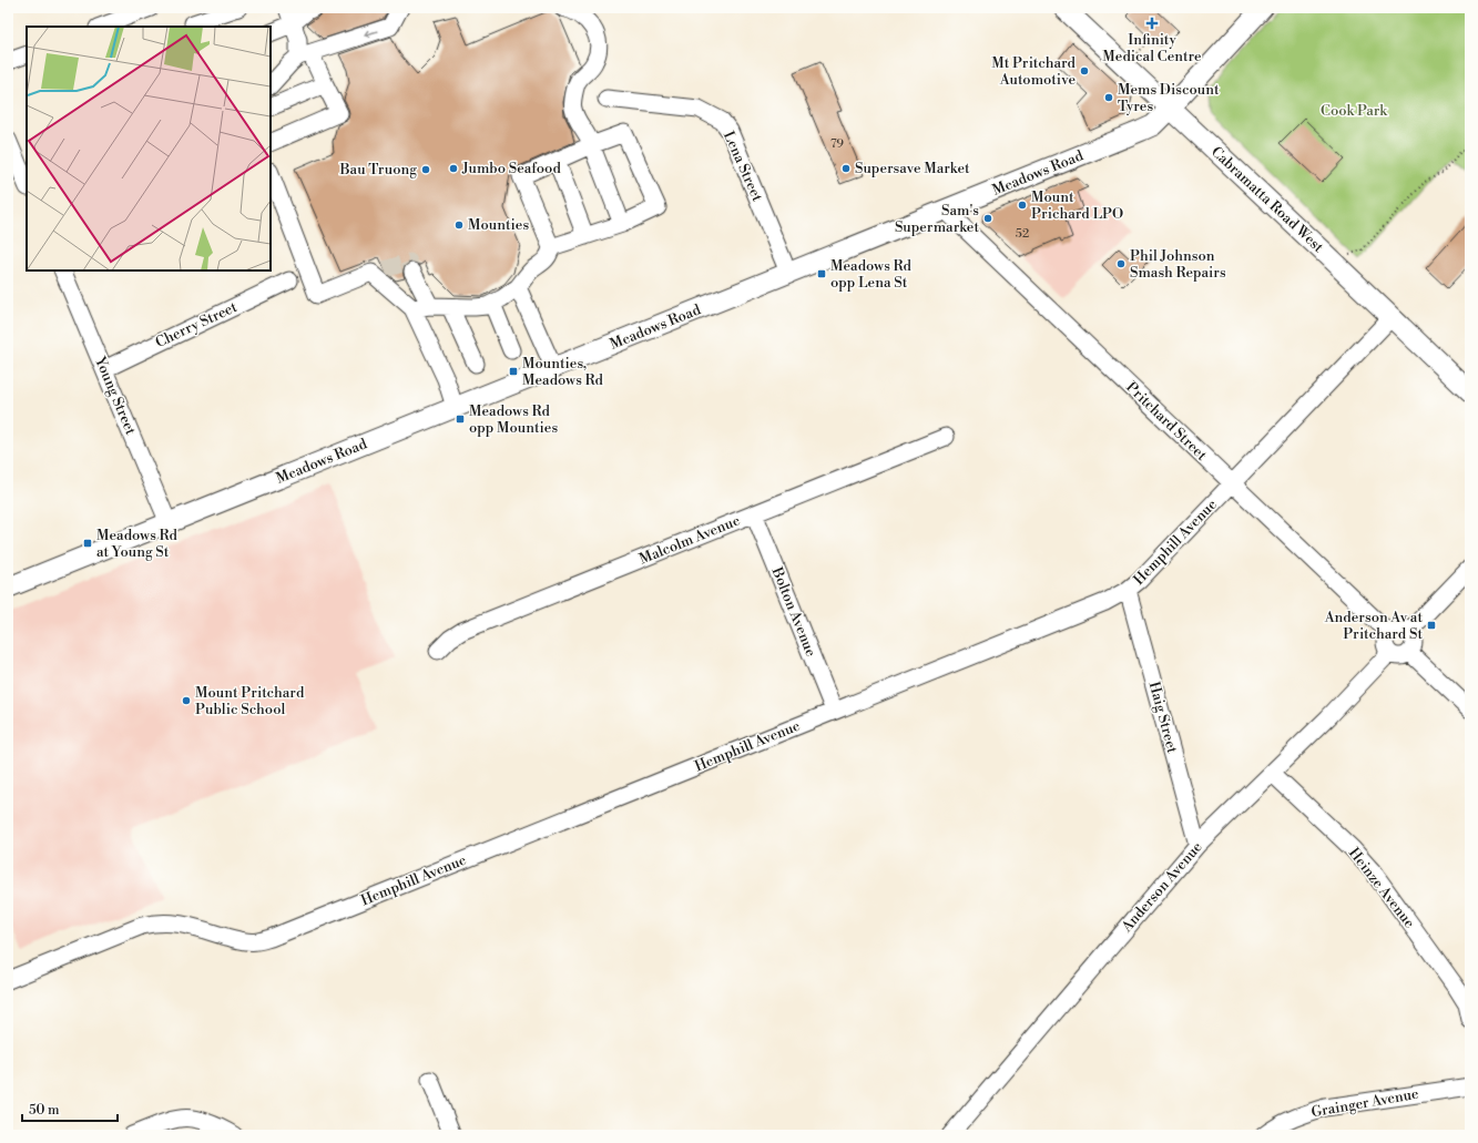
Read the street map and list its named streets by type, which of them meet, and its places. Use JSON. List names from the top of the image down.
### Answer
{
  "streets": {
    "main road": ["Meadows Road", "Cabramatta Road West"],
    "street": [
      "Lena Street",
      "Cherry Street",
      "Young Street",
      "Pritchard Street",
      "Malcolm Avenue",
      "Hemphill Avenue",
      "Bolton Avenue",
      "Haig Street",
      "Anderson Avenue",
      "Heinze Avenue",
      "Grainger Avenue"
    ]
  },
  "crossings": [
    ["Lena Street", "Meadows Road"],
    ["Meadows Road", "Cabramatta Road West"],
    ["Meadows Road", "Young Street"],
    ["Meadows Road", "Pritchard Street"],
    ["Cabramatta Road West", "Hemphill Avenue"],
    ["Cherry Street", "Young Street"],
    ["Pritchard Street", "Hemphill Avenue"],
    ["Pritchard Street", "Anderson Avenue"],
    ["Malcolm Avenue", "Bolton Avenue"],
    ["Hemphill Avenue", "Bolton Avenue"],
    ["Hemphill Avenue", "Haig Street"],
    ["Haig Street", "Anderson Avenue"],
    ["Anderson Avenue", "Heinze Avenue"]
  ],
  "parks": ["Cook Park"],
  "places": {
    "health": ["Infinity Medical Centre"],
    "other": [
      "Mt Pritchard Automotive",
      "Mems Discount Tyres",
      "Jumbo Seafood",
      "Supersave Market",
      "Bau Truong",
      "Mount Prichard LPO",
      "Sam's Supermarket",
      "Mounties",
      "Phil Johnson Smash Repairs",
      "Mount Pritchard Public School"
    ],
    "transit": [
      "Meadows Rd opp Lena St",
      "Mounties, Meadows Rd",
      "Meadows Rd opp Mounties",
      "Meadows Rd at Young St",
      "Anderson Av at Pritchard St"
    ]
  },
  "house_numbers": ["79", "52"],
  "scale_bar": "50 m"
}
